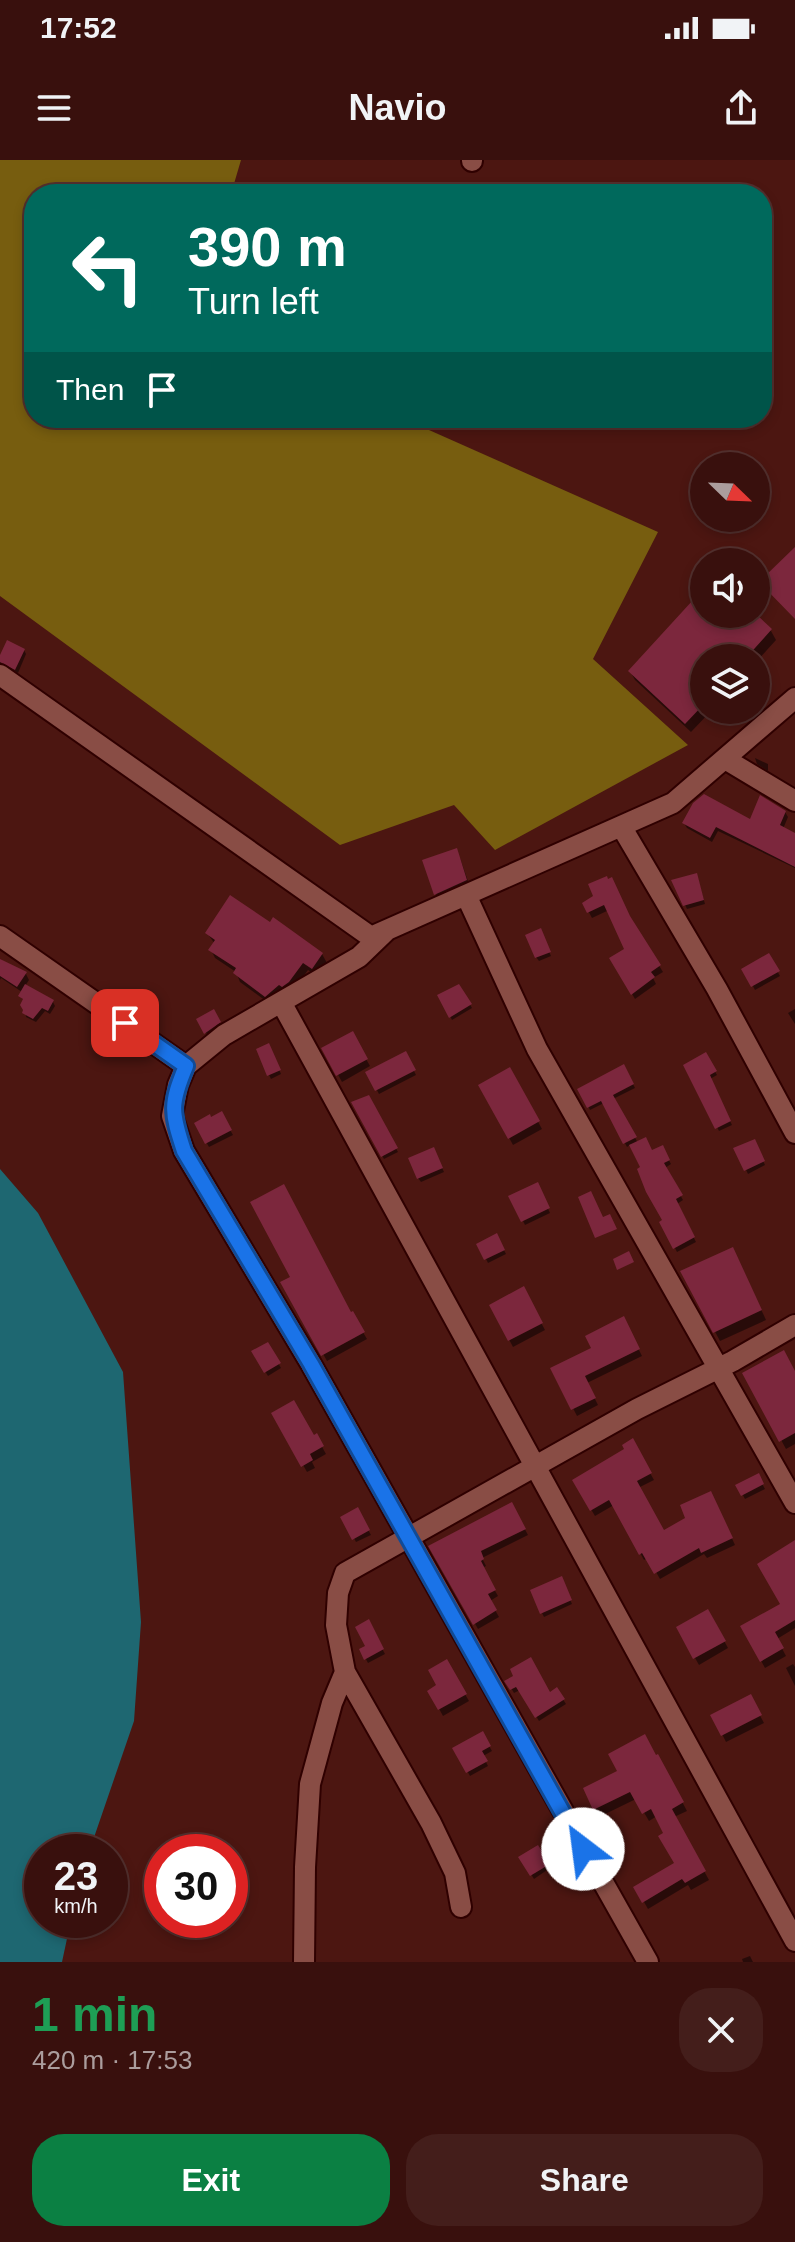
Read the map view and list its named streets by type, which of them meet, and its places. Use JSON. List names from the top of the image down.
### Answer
{
  "north": "bottom right",
  "page": {
    "status": "17:52",
    "header": "Navio",
    "turn": ["390 m", "Turn left"],
    "then": "Then",
    "speed": "23 km/h",
    "limit": "30",
    "heading": ["1 min", "420 m · 17:53"],
    "buttons": ["Exit", "Share"]
  }
}
